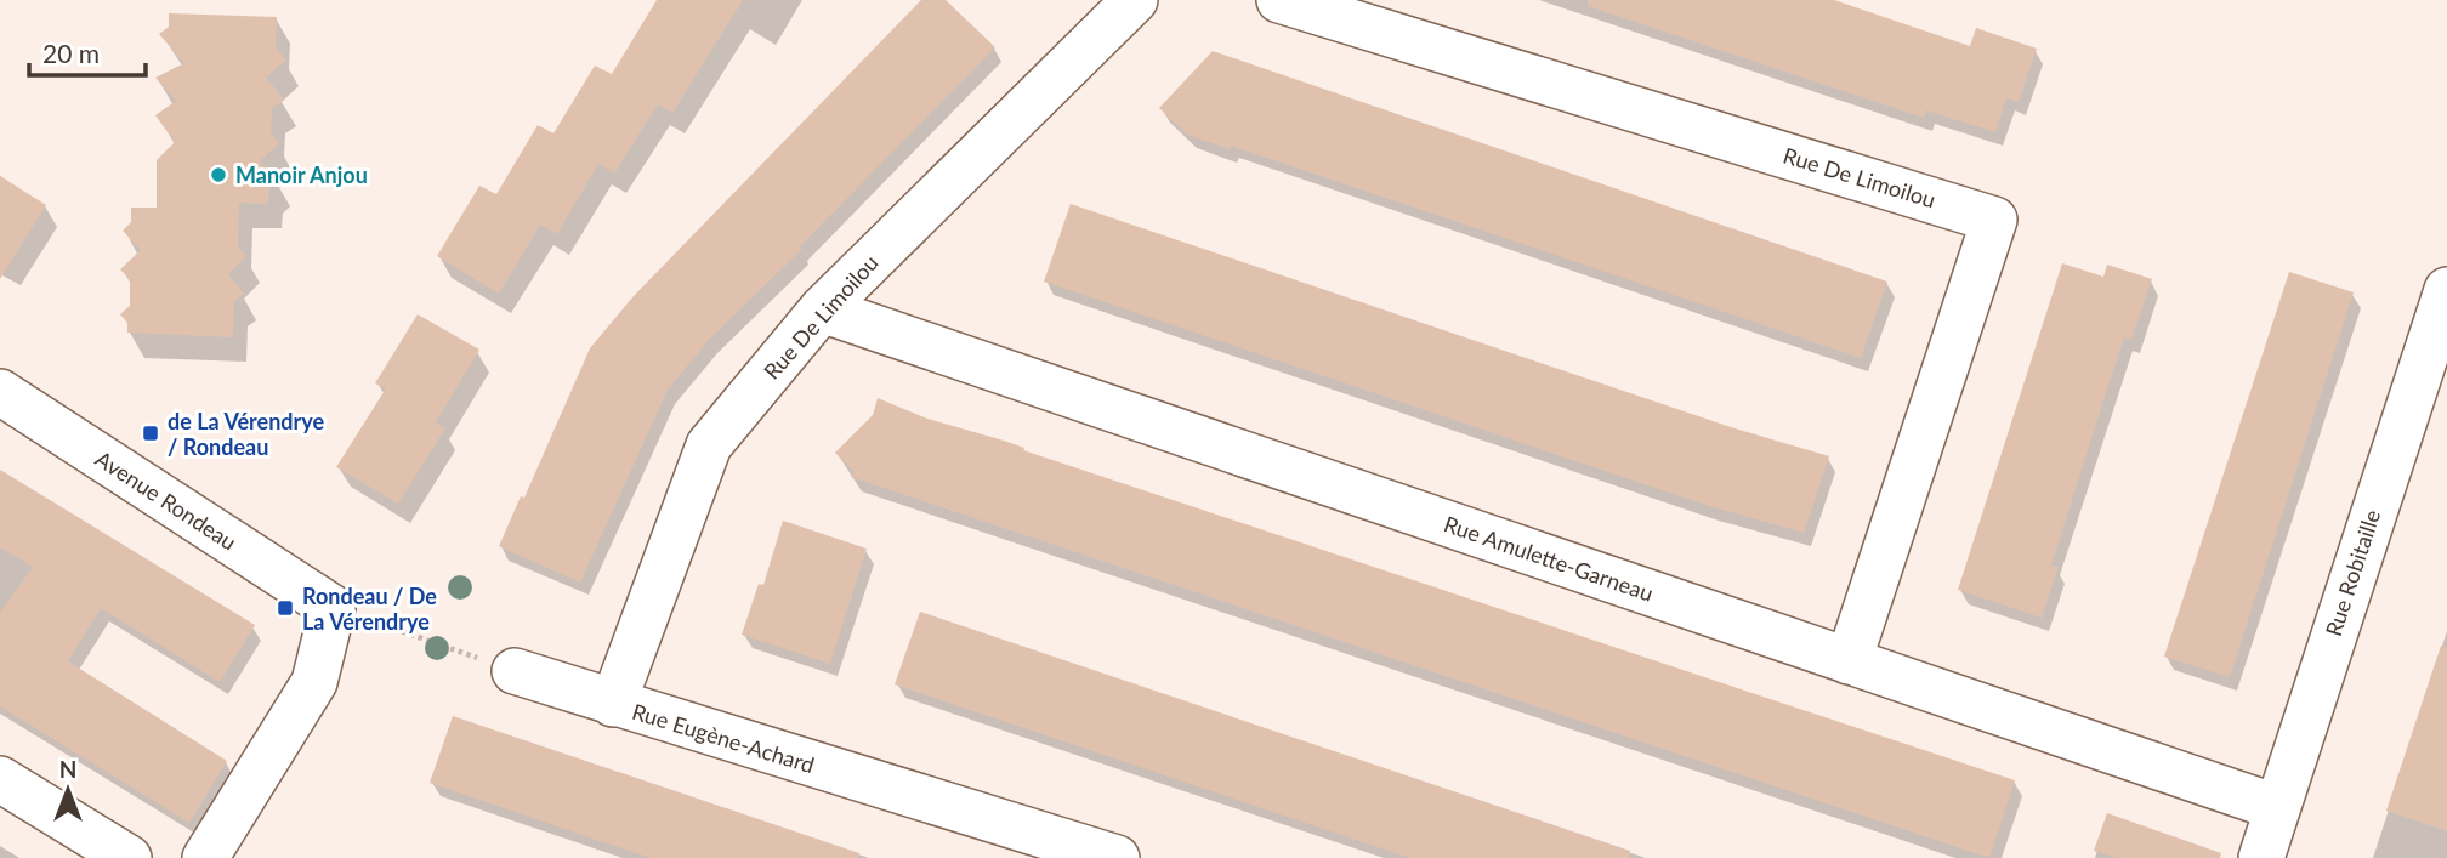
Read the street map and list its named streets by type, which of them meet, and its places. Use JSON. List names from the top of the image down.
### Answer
{
  "streets": {
    "street": [
      "Rue De Limoilou",
      "Avenue Rondeau",
      "Rue Amulette-Garneau",
      "Rue Robitaille",
      "Rue Eugène-Achard"
    ]
  },
  "crossings": [
    ["Rue De Limoilou", "Rue Amulette-Garneau"],
    ["Rue De Limoilou", "Rue Eugène-Achard"],
    ["Rue Amulette-Garneau", "Rue Robitaille"]
  ],
  "places": {
    "other": ["Manoir Anjou"],
    "transit": ["de La Vérendrye / Rondeau", "Rondeau / De La Vérendrye"]
  },
  "scale_bar": "20 m",
  "north": "top"
}
